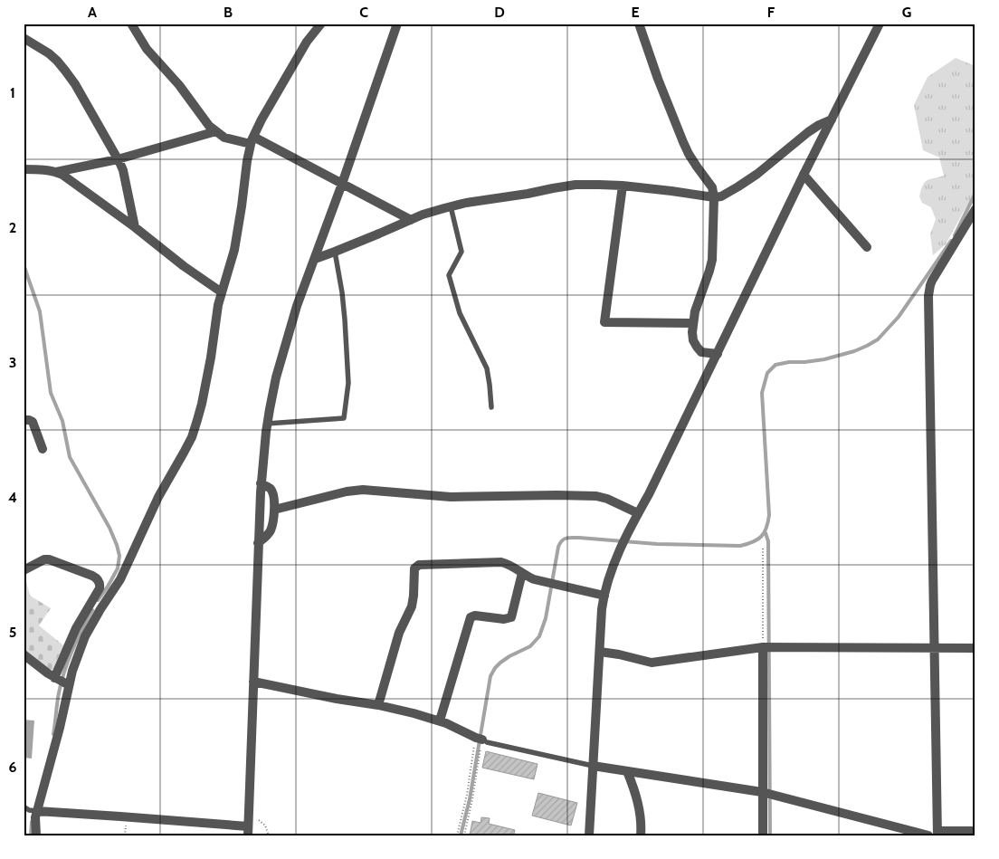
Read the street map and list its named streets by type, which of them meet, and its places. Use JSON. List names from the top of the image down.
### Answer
{
  "grid": {
    "columns": [
      "A",
      "B",
      "C",
      "D",
      "E",
      "F",
      "G"
    ],
    "rows": [
      "1",
      "2",
      "3",
      "4",
      "5",
      "6"
    ]
  }
}
